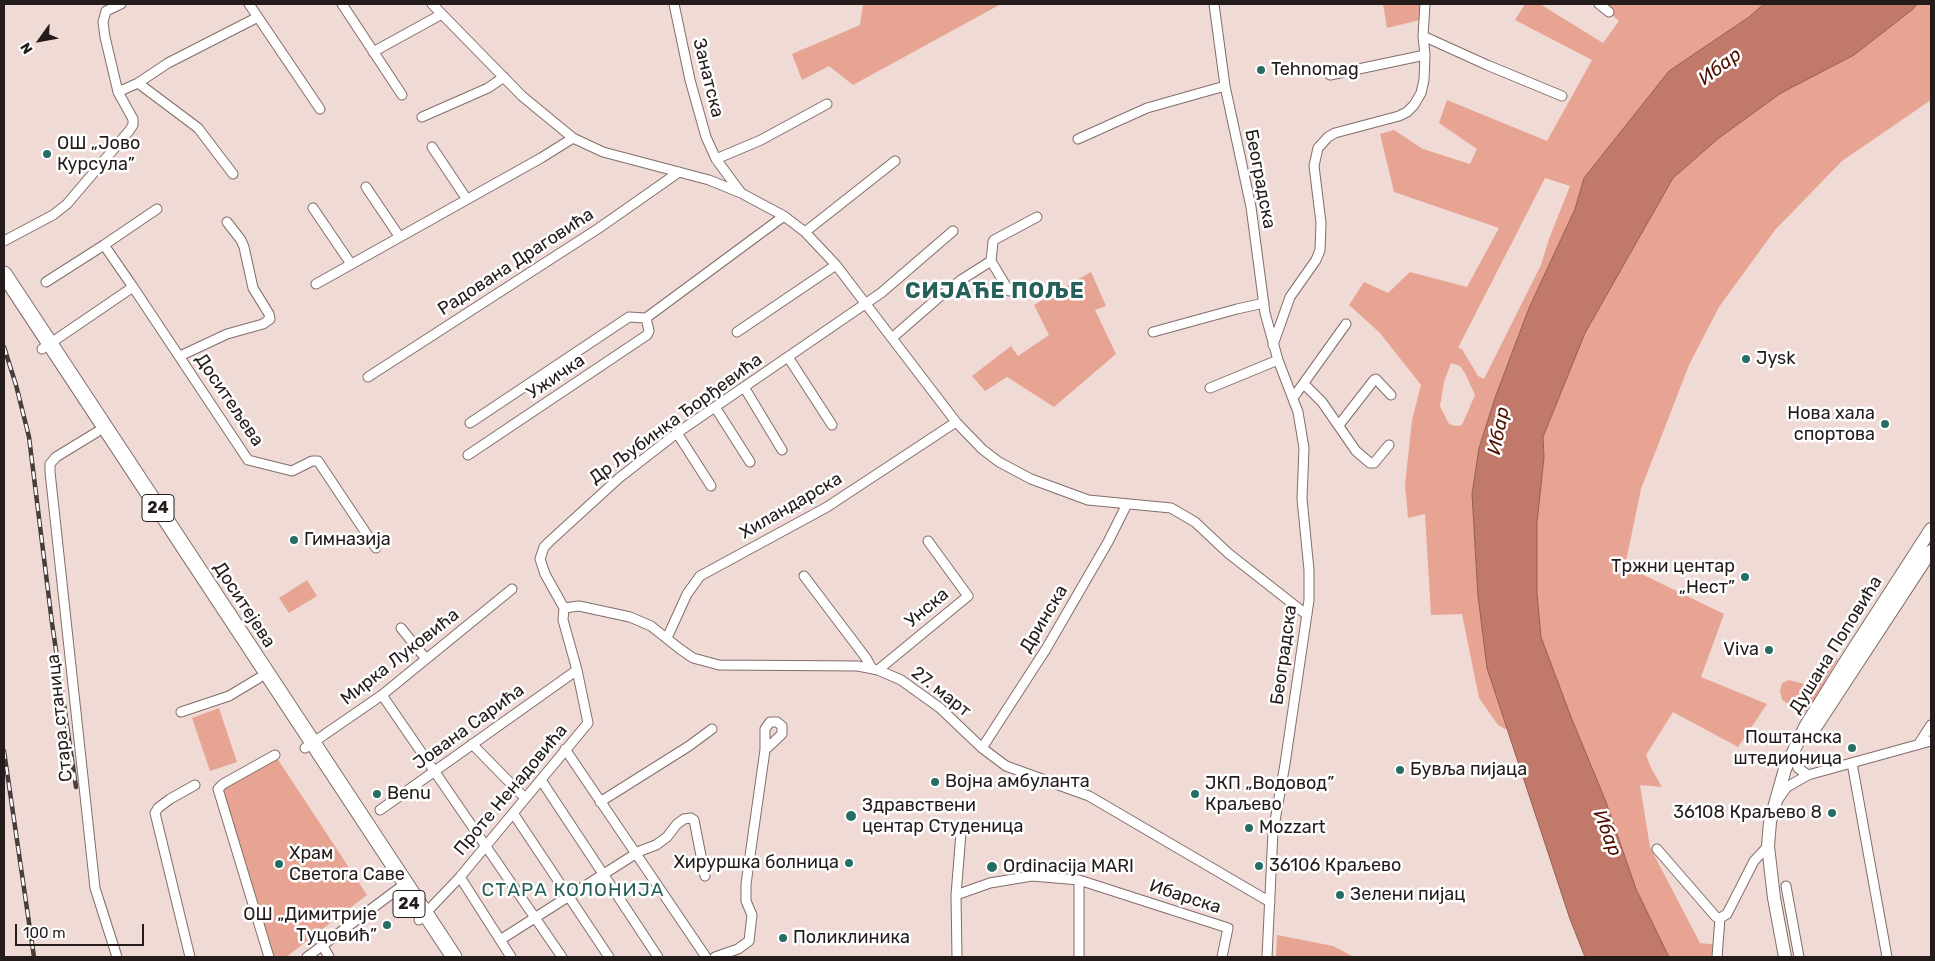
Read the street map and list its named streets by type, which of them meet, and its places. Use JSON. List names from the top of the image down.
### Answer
{
  "streets": {
    "main road": ["24", "Доситејева", "Душана Поповића"],
    "street": [
      "Занатска",
      "Београдска",
      "Радована Драговића",
      "Ужичка",
      "Доситељева",
      "Др Љубинка Ђорђевића",
      "Хиландарска",
      "Унска",
      "Дринска",
      "Мирка Луковића",
      "27. март",
      "Стара станица",
      "Јована Сарића",
      "Проте Ненадовића",
      "Ибарска"
    ]
  },
  "crossings": [
    ["Београдска", "27. март"],
    ["Др Љубинка Ђорђевића", "27. март"],
    ["Др Љубинка Ђорђевића", "Проте Ненадовића"],
    ["Хиландарска", "27. март"],
    ["Доситејева", "Мирка Луковића"],
    ["Доситејева", "Стара станица"],
    ["Доситејева", "Проте Ненадовића"],
    ["Унска", "27. март"],
    ["Дринска", "27. март"],
    ["27. март", "Проте Ненадовића"],
    ["Јована Сарића", "Проте Ненадовића"]
  ],
  "districts": ["СИЈАЋЕ ПОЉЕ", "СТАРА КОЛОНИЈА"],
  "water": ["Ибар"],
  "places": [
    "Tehnomag",
    "ОШ „Јово Курсула”",
    "Jysk",
    "Нова хала спортова",
    "Гимназија",
    "Тржни центар „Нест”",
    "Viva",
    "Поштанска штедионица",
    "Бувља пијаца",
    "Војна амбуланта",
    "Benu",
    "ЈКП „Водовод” Краљево",
    "36108 Краљево 8",
    "Здравствени центар Студеница",
    "Mozzart",
    "Хируршка болница",
    "Храм Светога Саве",
    "36106 Краљево",
    "Ordinacija MARI",
    "Зелени пијац",
    "ОШ „Димитрије Туцовић”",
    "Поликлиника"
  ],
  "scale_bar": "100 m",
  "north": "bottom left"
}
